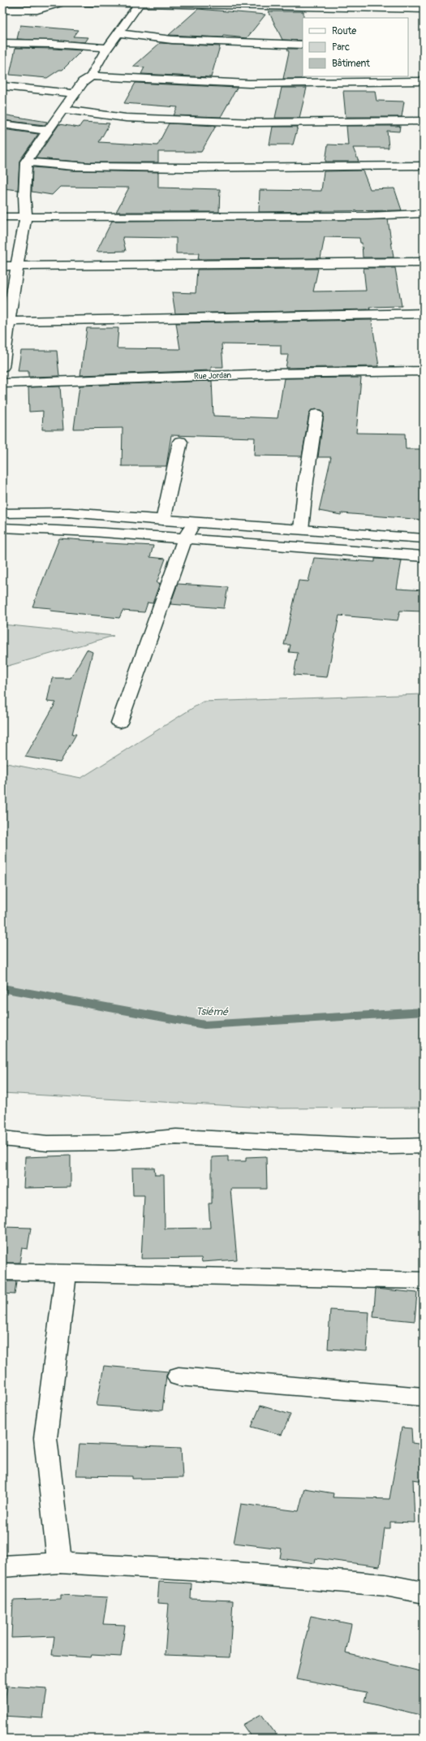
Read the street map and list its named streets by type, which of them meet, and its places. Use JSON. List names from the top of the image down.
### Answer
{
  "streets": {
    "street": ["Rue Jordan"]
  },
  "water": ["Tsiémé"],
  "legend": ["Route", "Parc", "Bâtiment"]
}
